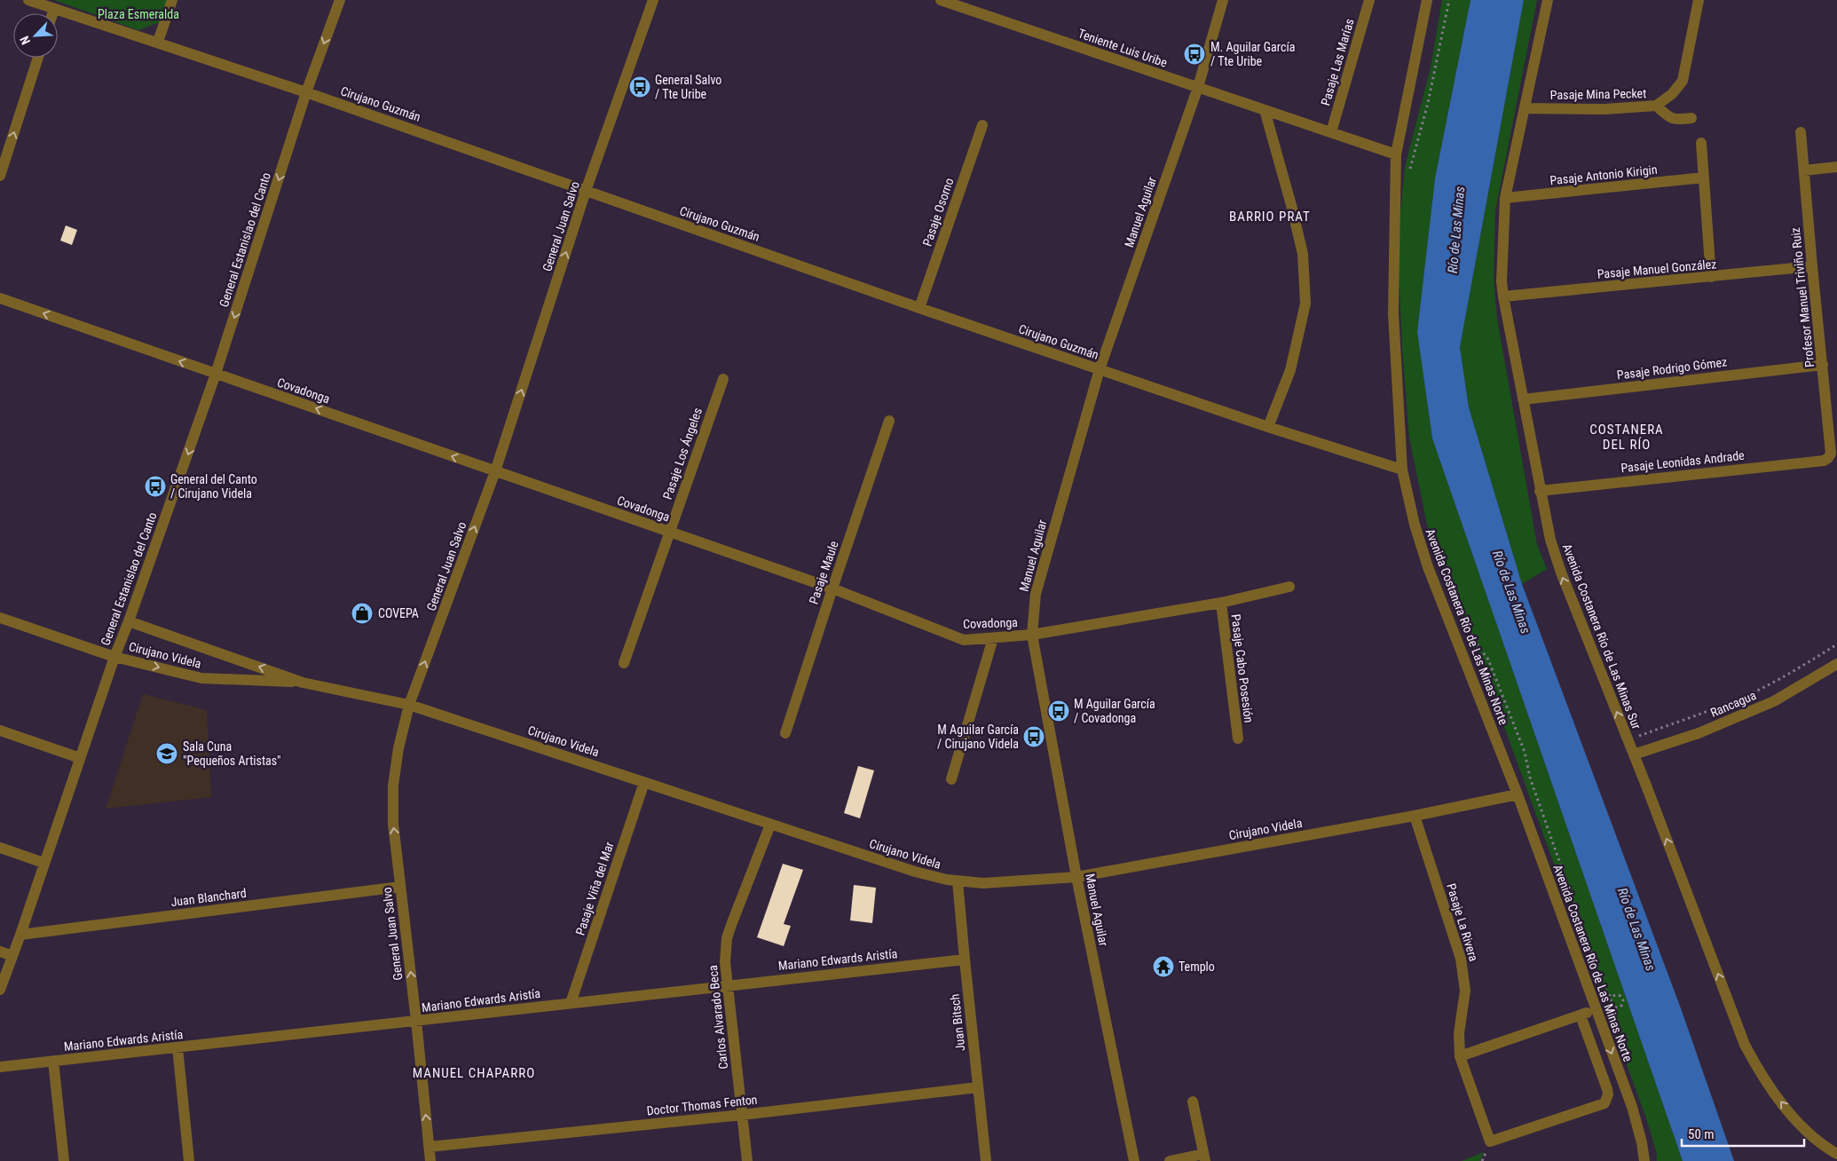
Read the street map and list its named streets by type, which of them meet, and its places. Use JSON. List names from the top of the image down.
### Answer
{
  "streets": {
    "street": [
      "Teniente Luis Uribe",
      "Pasaje Las Marías",
      "Pasaje Mina Pecket",
      "Cirujano Guzmán",
      "Pasaje Antonio Kirigin",
      "Pasaje Osorno",
      "Manuel Aguilar",
      "General Juan Salvo",
      "General Estanislao del Canto",
      "Pasaje Manuel González",
      "Profesor Manuel Triviño Ruiz",
      "Pasaje Rodrigo Gómez",
      "Covadonga",
      "Pasaje Los Ángeles",
      "Pasaje Leonidas Andrade",
      "Pasaje Maule",
      "Avenida Costanera Río de Las Minas Norte",
      "Avenida Costanera Río de Las Minas Sur",
      "Cirujano Videla",
      "Pasaje Cabo Posesión",
      "Rancagua",
      "Pasaje Viña del Mar",
      "Juan Blanchard",
      "Pasaje La Rivera",
      "Mariano Edwards Aristía",
      "Carlos Alvarado Beca",
      "Juan Bitsch",
      "Doctor Thomas Fenton"
    ]
  },
  "crossings": [
    ["Teniente Luis Uribe", "Pasaje Las Marías"],
    ["Teniente Luis Uribe", "Manuel Aguilar"],
    ["Teniente Luis Uribe", "Avenida Costanera Río de Las Minas Norte"],
    ["Pasaje Mina Pecket", "Avenida Costanera Río de Las Minas Sur"],
    ["Cirujano Guzmán", "Pasaje Osorno"],
    ["Cirujano Guzmán", "Manuel Aguilar"],
    ["Cirujano Guzmán", "General Juan Salvo"],
    ["Cirujano Guzmán", "General Estanislao del Canto"],
    ["Cirujano Guzmán", "Avenida Costanera Río de Las Minas Norte"],
    ["Pasaje Antonio Kirigin", "Avenida Costanera Río de Las Minas Sur"],
    ["Manuel Aguilar", "Covadonga"],
    ["Manuel Aguilar", "Cirujano Videla"],
    ["General Juan Salvo", "Covadonga"],
    ["General Juan Salvo", "Cirujano Videla"],
    ["General Juan Salvo", "Juan Blanchard"],
    ["General Juan Salvo", "Mariano Edwards Aristía"],
    ["General Juan Salvo", "Doctor Thomas Fenton"],
    ["General Estanislao del Canto", "Covadonga"],
    ["General Estanislao del Canto", "Cirujano Videla"],
    ["General Estanislao del Canto", "Juan Blanchard"],
    ["Pasaje Manuel González", "Profesor Manuel Triviño Ruiz"],
    ["Pasaje Manuel González", "Avenida Costanera Río de Las Minas Sur"],
    ["Profesor Manuel Triviño Ruiz", "Pasaje Rodrigo Gómez"],
    ["Profesor Manuel Triviño Ruiz", "Pasaje Leonidas Andrade"],
    ["Pasaje Rodrigo Gómez", "Avenida Costanera Río de Las Minas Sur"],
    ["Covadonga", "Pasaje Los Ángeles"],
    ["Covadonga", "Pasaje Maule"],
    ["Covadonga", "Pasaje Cabo Posesión"],
    ["Pasaje Leonidas Andrade", "Avenida Costanera Río de Las Minas Sur"],
    ["Avenida Costanera Río de Las Minas Norte", "Cirujano Videla"],
    ["Avenida Costanera Río de Las Minas Sur", "Rancagua"],
    ["Cirujano Videla", "Pasaje Viña del Mar"],
    ["Cirujano Videla", "Pasaje La Rivera"],
    ["Cirujano Videla", "Carlos Alvarado Beca"],
    ["Cirujano Videla", "Juan Bitsch"],
    ["Pasaje Viña del Mar", "Mariano Edwards Aristía"],
    ["Mariano Edwards Aristía", "Carlos Alvarado Beca"],
    ["Mariano Edwards Aristía", "Juan Bitsch"],
    ["Carlos Alvarado Beca", "Doctor Thomas Fenton"],
    ["Juan Bitsch", "Doctor Thomas Fenton"]
  ],
  "one_way": [
    "General Juan Salvo",
    "General Estanislao del Canto",
    "Covadonga",
    "Avenida Costanera Río de Las Minas Sur"
  ],
  "districts": ["BARRIO PRAT", "COSTANERA DEL RÍO", "MANUEL CHAPARRO"],
  "water": ["Río de Las Minas"],
  "parks": ["Plaza Esmeralda"],
  "places": {
    "bus stop": [
      "M. Aguilar García / Tte Uribe",
      "General Salvo / Tte Uribe",
      "General del Canto / Cirujano Videla",
      "M Aguilar García / Covadonga",
      "M Aguilar García / Cirujano Videla"
    ],
    "shop": ["COVEPA"],
    "school or university": ["Sala Cuna \"Pequeños Artistas\""],
    "temple": ["Templo"]
  },
  "scale_bar": "50 m",
  "north": "bottom left"
}
